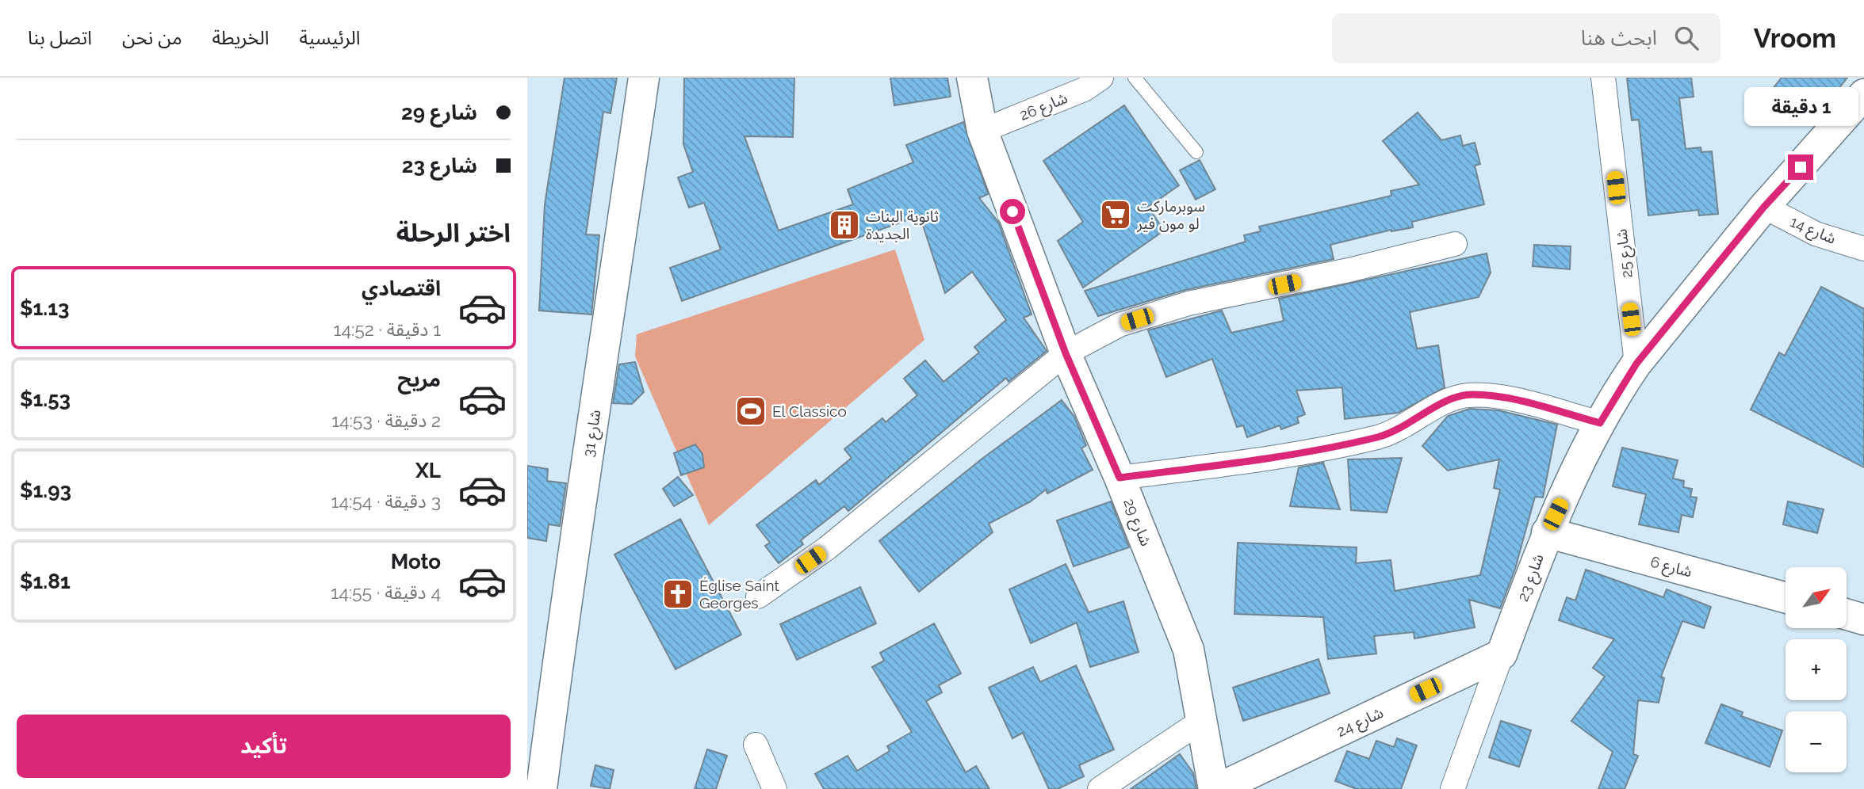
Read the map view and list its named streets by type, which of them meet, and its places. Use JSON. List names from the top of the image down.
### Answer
{
  "streets": {
    "street": [
      "شارع 26",
      "شارع 14",
      "شارع 25",
      "شارع 31",
      "شارع 29",
      "شارع 6",
      "شارع 23",
      "شارع 24"
    ]
  },
  "crossings": [
    ["شارع 26", "شارع 29"],
    ["شارع 14", "شارع 23"],
    ["شارع 25", "شارع 23"],
    ["شارع 29", "شارع 24"],
    ["شارع 6", "شارع 23"],
    ["شارع 23", "شارع 24"]
  ],
  "places": {
    "supermarket": ["سوبرماركت لو مون فير"],
    "building": ["ثانوية البنات الجديدة"],
    "sports": ["El Classico"],
    "church": ["Église Saint Georges"]
  },
  "north": "top right",
  "page": {
    "header": "Vroom",
    "search": "ابحث هنا",
    "nav": [
      "الرئيسية",
      "الخريطة",
      "من نحن",
      "اتصل بنا"
    ],
    "banner": ["شارع 29", "شارع 23"],
    "bubble": "1 دقيقة",
    "heading": "اختر الرحلة",
    "list": [
      {
        "name": "اقتصادي",
        "note": "1 دقيقة · 14:52",
        "value": "$1.13"
      },
      {
        "name": "مريح",
        "note": "2 دقيقة · 14:53",
        "value": "$1.53"
      },
      {
        "name": "XL",
        "note": "3 دقيقة · 14:54",
        "value": "$1.93"
      },
      {
        "name": "Moto",
        "note": "4 دقيقة · 14:55",
        "value": "$1.81"
      }
    ],
    "map_buttons": ["+", "−"],
    "buttons": "تأكيد"
  }
}
